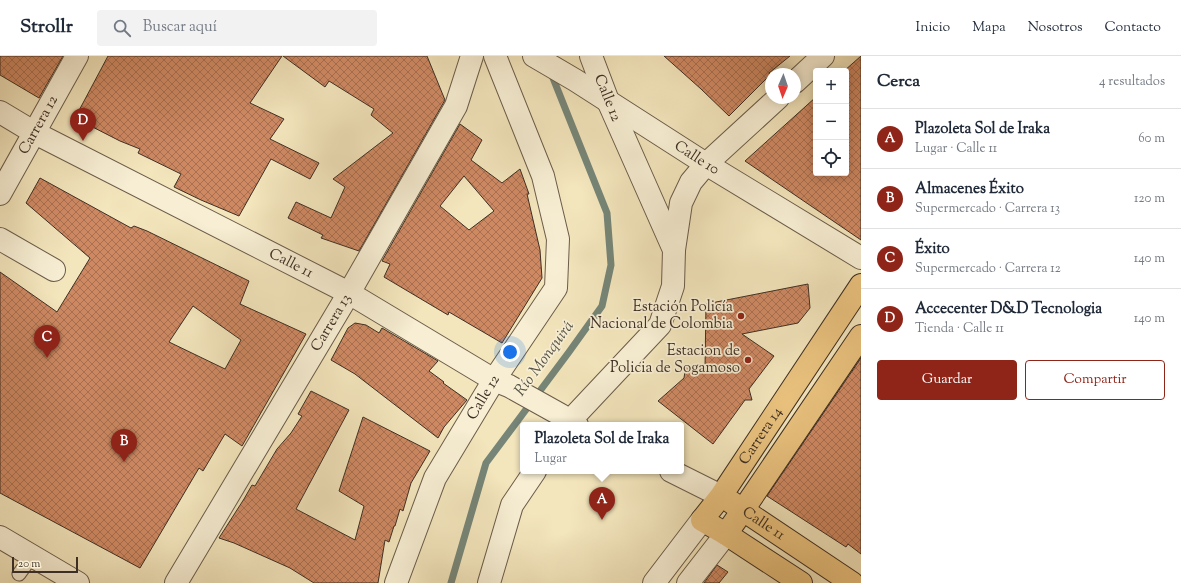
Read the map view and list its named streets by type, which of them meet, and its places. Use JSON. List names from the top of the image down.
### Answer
{
  "streets": {
    "main road": ["Calle 11", "Carrera 14"],
    "street": [
      "Calle 12",
      "Carrera 12",
      "Calle 10",
      "Carrera 13"
    ]
  },
  "crossings": [
    ["Calle 12", "Calle 10"],
    ["Calle 12", "Calle 11"],
    ["Carrera 12", "Calle 11"],
    ["Calle 11", "Carrera 13"],
    ["Calle 11", "Carrera 14"]
  ],
  "water": ["Río Monquirá"],
  "places": ["Estación Policía Nacional de Colombia", "Estacion de Policia de Sogamoso"],
  "scale_bar": "20 m",
  "north": "bottom",
  "page": {
    "header": "Strollr",
    "search": "Buscar aquí",
    "nav": [
      "Inicio",
      "Mapa",
      "Nosotros",
      "Contacto"
    ],
    "heading": ["Cerca", "4 resultados"],
    "map_buttons": ["+", "−"],
    "pins": [
      "D",
      "C",
      "B",
      "A"
    ],
    "list": [
      {
        "mark": "A",
        "name": "Plazoleta Sol de Iraka",
        "note": "Lugar · Calle 11",
        "value": "60 m"
      },
      {
        "mark": "B",
        "name": "Almacenes Éxito",
        "note": "Supermercado · Carrera 13",
        "value": "120 m"
      },
      {
        "mark": "C",
        "name": "Éxito",
        "note": "Supermercado · Carrera 12",
        "value": "140 m"
      },
      {
        "mark": "D",
        "name": "Accecenter D&D Tecnologia",
        "note": "Tienda · Calle 11",
        "value": "140 m"
      }
    ],
    "buttons": ["Guardar", "Compartir"],
    "popup": ["Plazoleta Sol de Iraka", "Lugar"],
    "scale": "20 m"
  }
}
